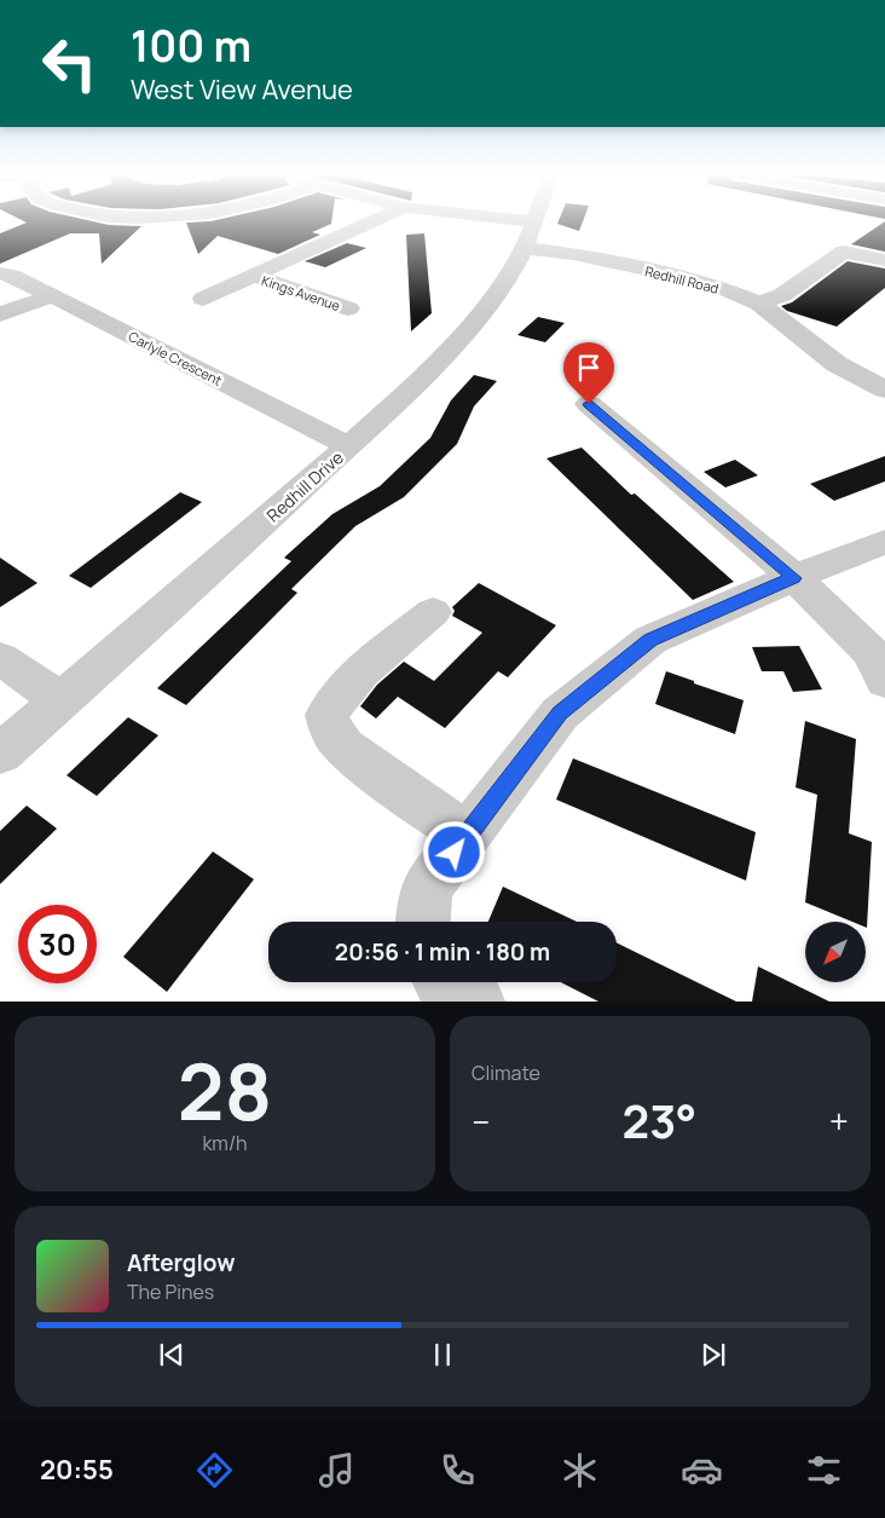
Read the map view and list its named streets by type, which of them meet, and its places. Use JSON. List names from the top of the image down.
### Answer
{
  "streets": {
    "street": [
      "Redhill Road",
      "Kings Avenue",
      "Carlyle Crescent",
      "Redhill Drive"
    ]
  },
  "crossings": [
    ["Redhill Road", "Redhill Drive"],
    ["Carlyle Crescent", "Redhill Drive"]
  ],
  "north": "bottom left",
  "page": {
    "turn": ["100 m", "West View Avenue"],
    "limit": "30",
    "trip": "20:56 · 1 min · 180 m",
    "tile": [
      ["28", "km/h"],
      "Climate"
    ],
    "heat": ["−", "23°", "+"],
    "song": ["Afterglow", "The Pines"],
    "tabs": "20:55"
  }
}
